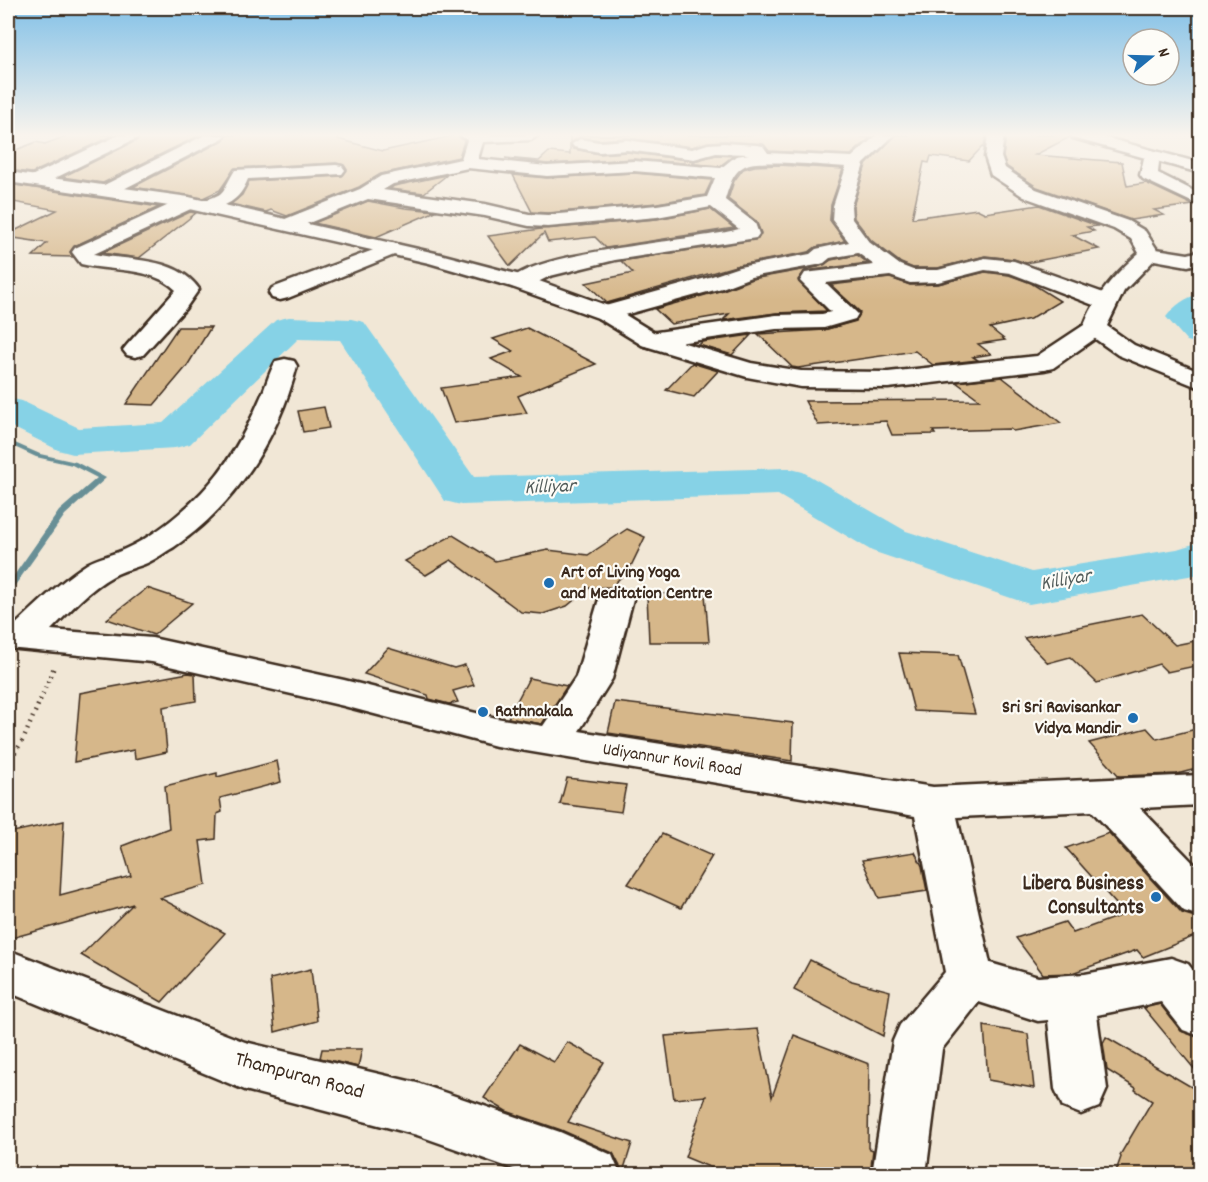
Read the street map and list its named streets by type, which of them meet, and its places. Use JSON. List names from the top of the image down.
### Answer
{
  "streets": {
    "street": ["Udiyannur Kovil Road", "Thampuran Road"]
  },
  "water": ["Killiyar"],
  "places": [
    "Art of Living Yoga and Meditation Centre",
    "Rathnakala",
    "Sri Sri Ravisankar Vidya Mandir",
    "Libera Business Consultants"
  ],
  "north": "right"
}
